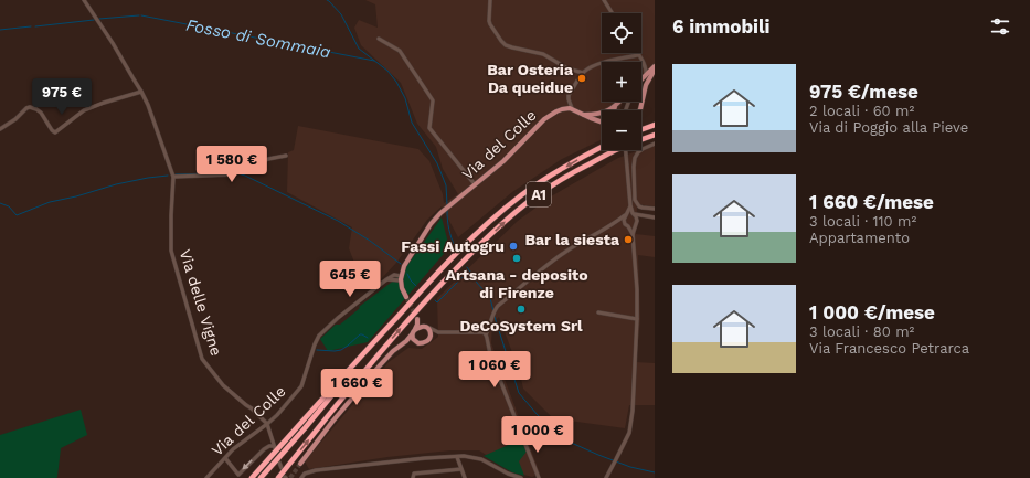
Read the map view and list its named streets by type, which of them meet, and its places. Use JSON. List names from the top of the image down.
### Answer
{
  "streets": {
    "highway": ["A1"],
    "main road": ["Via del Colle"],
    "street": ["Via delle Vigne"]
  },
  "crossings": [
    ["Via del Colle", "Via delle Vigne"]
  ],
  "water": ["Fosso di Sommaia"],
  "places": [
    "Bar Osteria Da queidue",
    "Bar la siesta",
    "Fassi Autogru",
    "Artsana - deposito di Firenze",
    "DeCoSystem Srl"
  ],
  "page": {
    "heading": "6 immobili",
    "map_buttons": ["+", "−"],
    "list": [
      {
        "name": "975 €/mese",
        "note": "2 locali · 60 m² · Via di Poggio alla Pieve"
      },
      {
        "name": "1 660 €/mese",
        "note": "3 locali · 110 m² · Appartamento"
      },
      {
        "name": "1 000 €/mese",
        "note": "3 locali · 80 m² · Via Francesco Petrarca"
      }
    ],
    "price": [
      "975 €",
      "1 580 €",
      "645 €",
      "1 060 €",
      "1 660 €",
      "1 000 €"
    ]
  }
}
